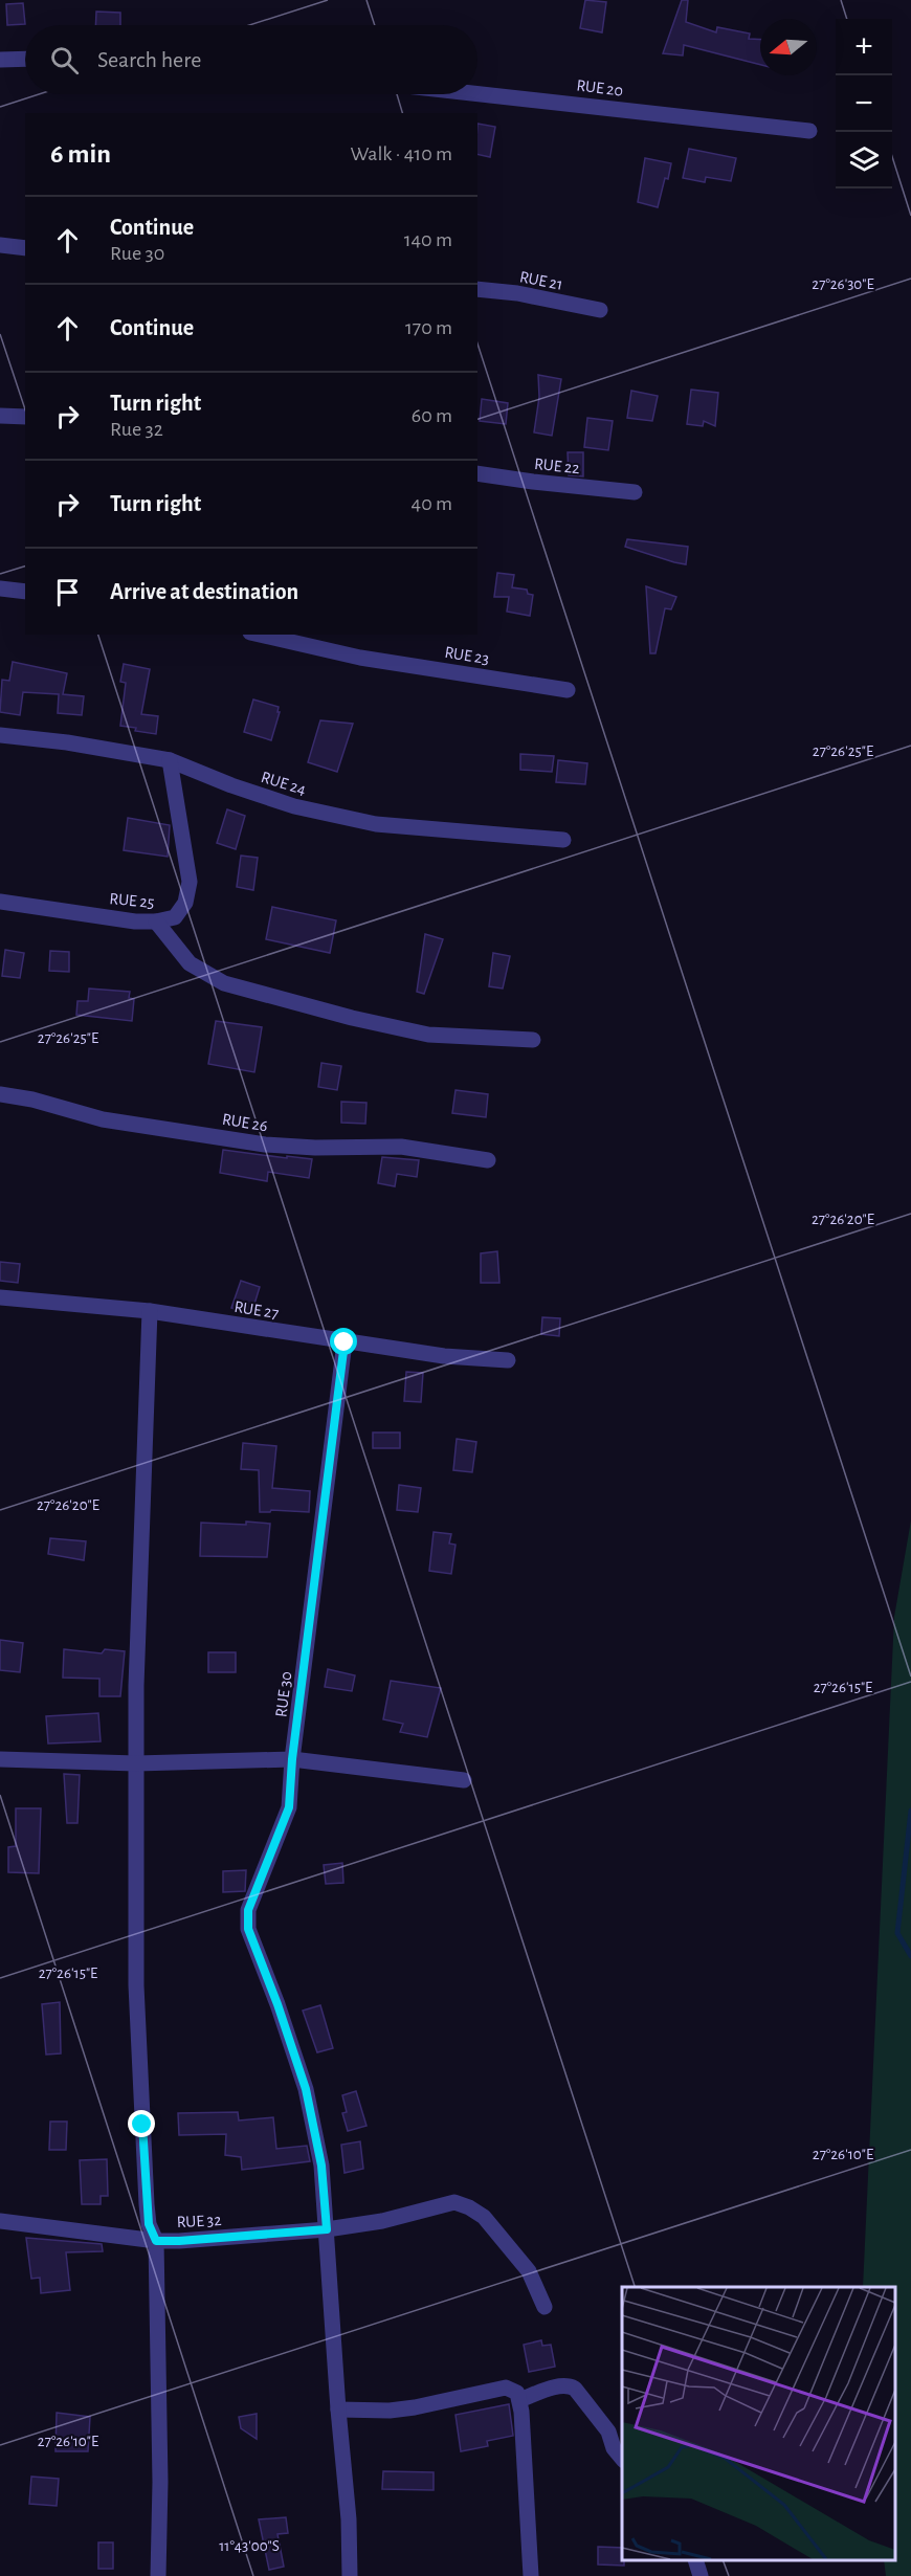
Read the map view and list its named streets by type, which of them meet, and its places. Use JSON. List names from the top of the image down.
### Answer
{
  "streets": {
    "street": [
      "RUE 20",
      "RUE 21",
      "RUE 22",
      "RUE 23",
      "RUE 24",
      "RUE 25",
      "RUE 26",
      "RUE 27",
      "RUE 30",
      "RUE 32"
    ]
  },
  "crossings": [
    ["RUE 24", "RUE 25"],
    ["RUE 27", "RUE 30"],
    ["RUE 30", "RUE 32"]
  ],
  "north": "left",
  "page": {
    "map_buttons": ["+", "−"],
    "search": "Search here",
    "heading": ["6 min", "Walk · 410 m"],
    "list": [
      ["Continue", "Rue 30", "140 m"],
      ["Continue", "170 m"],
      ["Turn right", "Rue 32", "60 m"],
      ["Turn right", "40 m"],
      "Arrive at destination"
    ]
  },
  "coordinates": [
    "27°26'30\"E",
    "27°26'25\"E",
    "27°26'20\"E",
    "27°26'15\"E",
    "27°26'10\"E",
    "11°43'00\"S"
  ]
}
